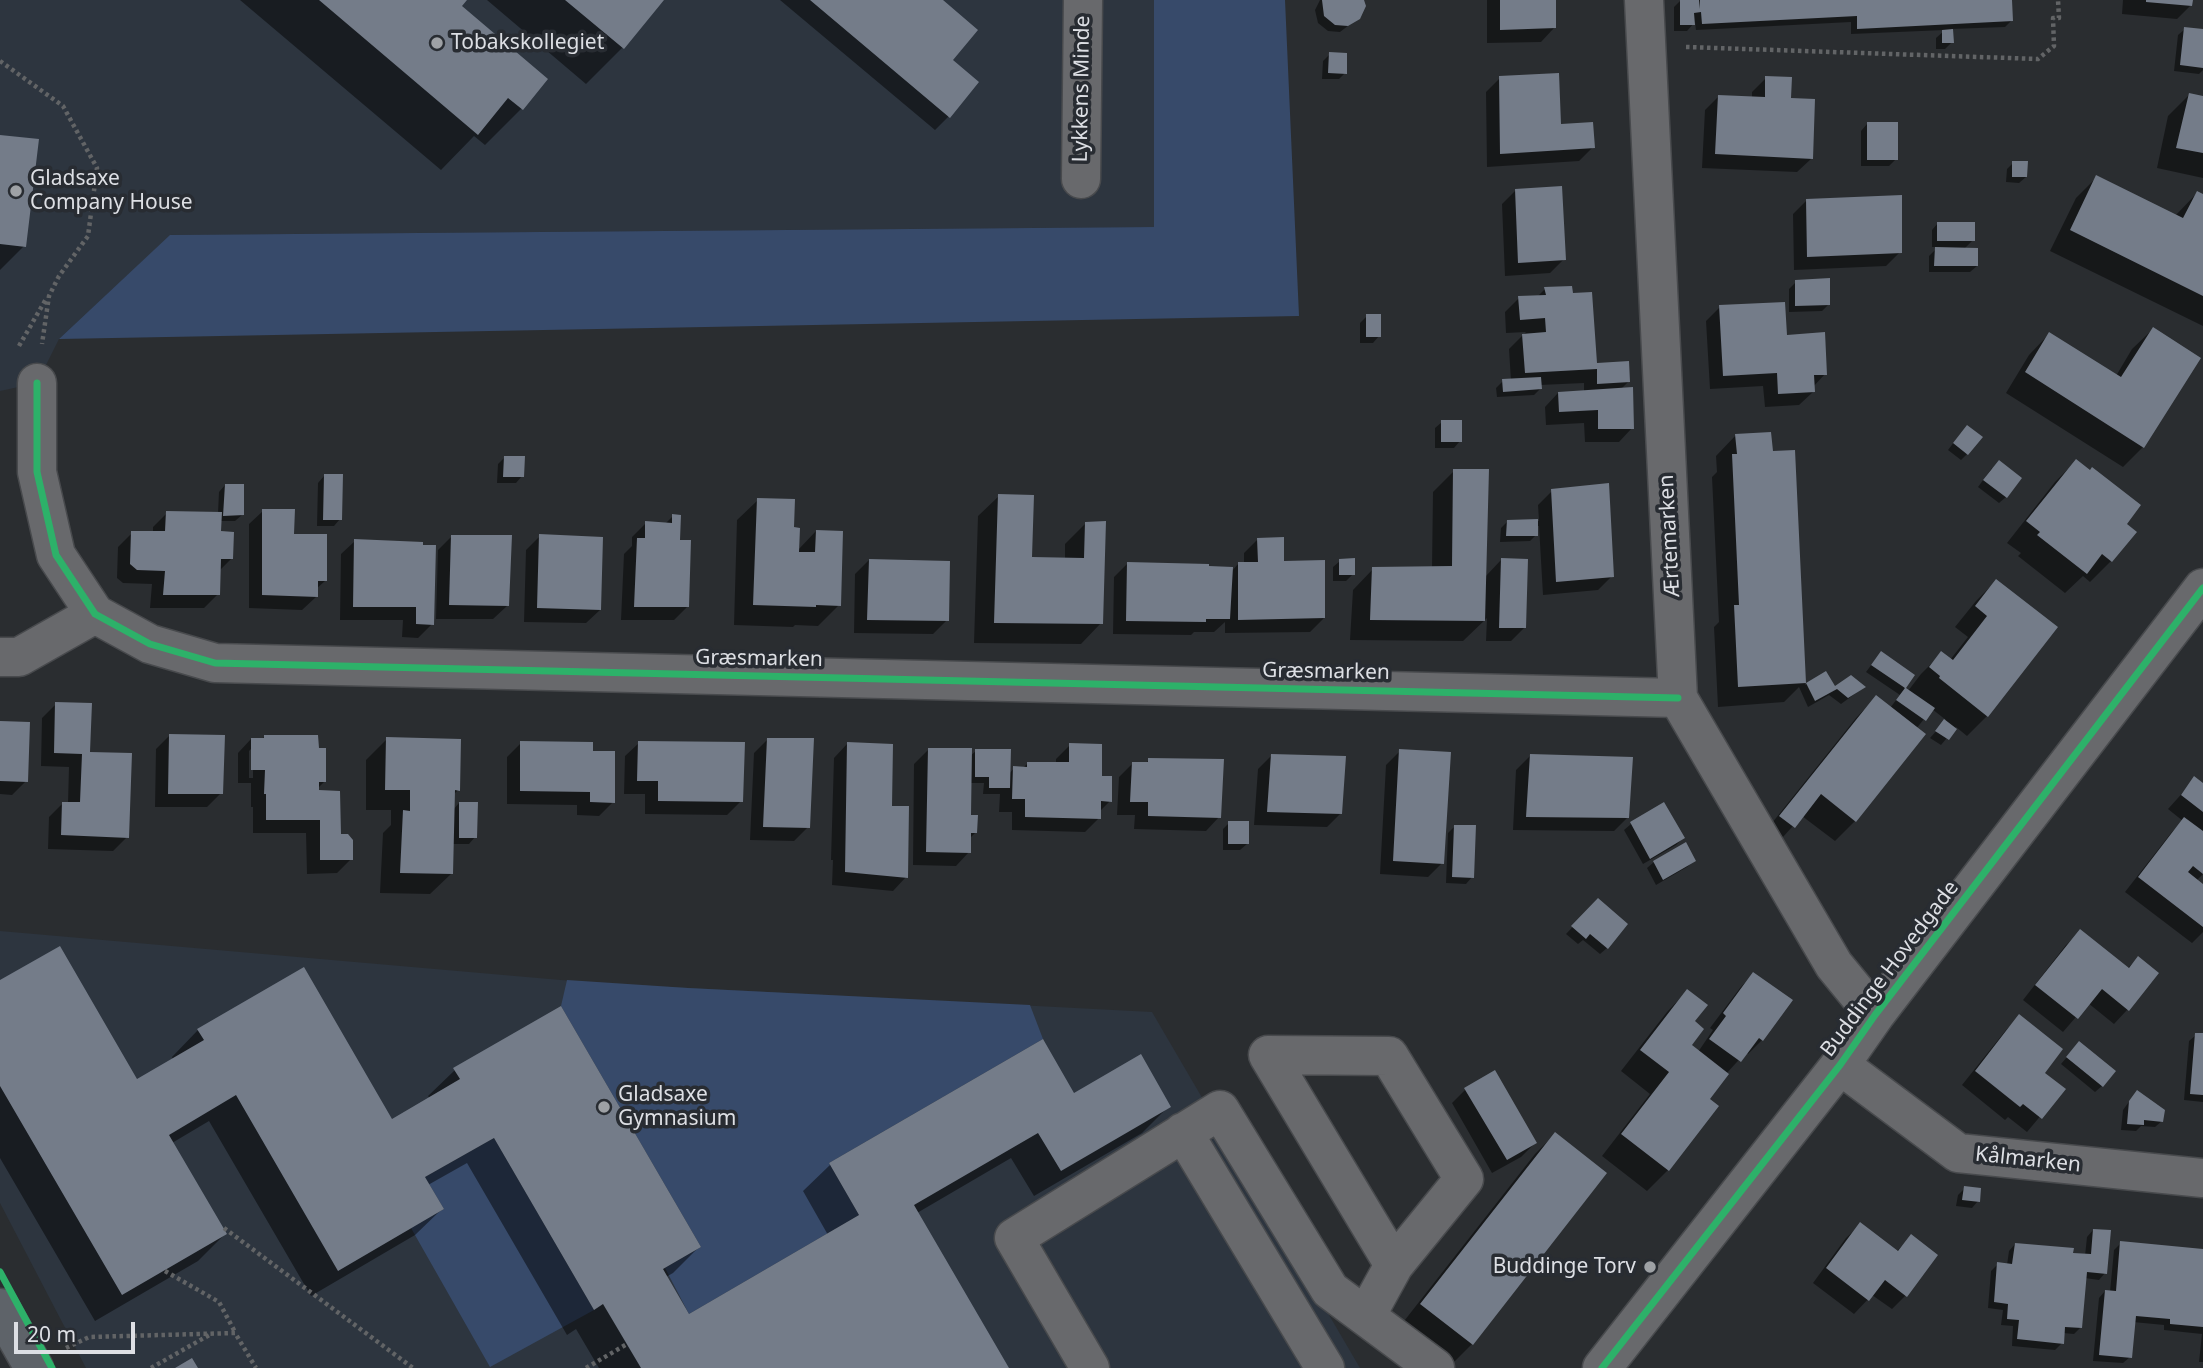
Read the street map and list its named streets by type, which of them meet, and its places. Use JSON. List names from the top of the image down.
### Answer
{
  "streets": {
    "street": [
      "Lykkens Minde",
      "Ærtemarken",
      "Græsmarken",
      "Buddinge Hovedgade",
      "Kålmarken"
    ]
  },
  "crossings": [
    ["Ærtemarken", "Græsmarken"],
    ["Ærtemarken", "Buddinge Hovedgade"],
    ["Buddinge Hovedgade", "Kålmarken"]
  ],
  "places": [
    "Tobakskollegiet",
    "Gladsaxe Company House",
    "Gladsaxe Gymnasium",
    "Buddinge Torv"
  ],
  "scale_bar": "20 m"
}
